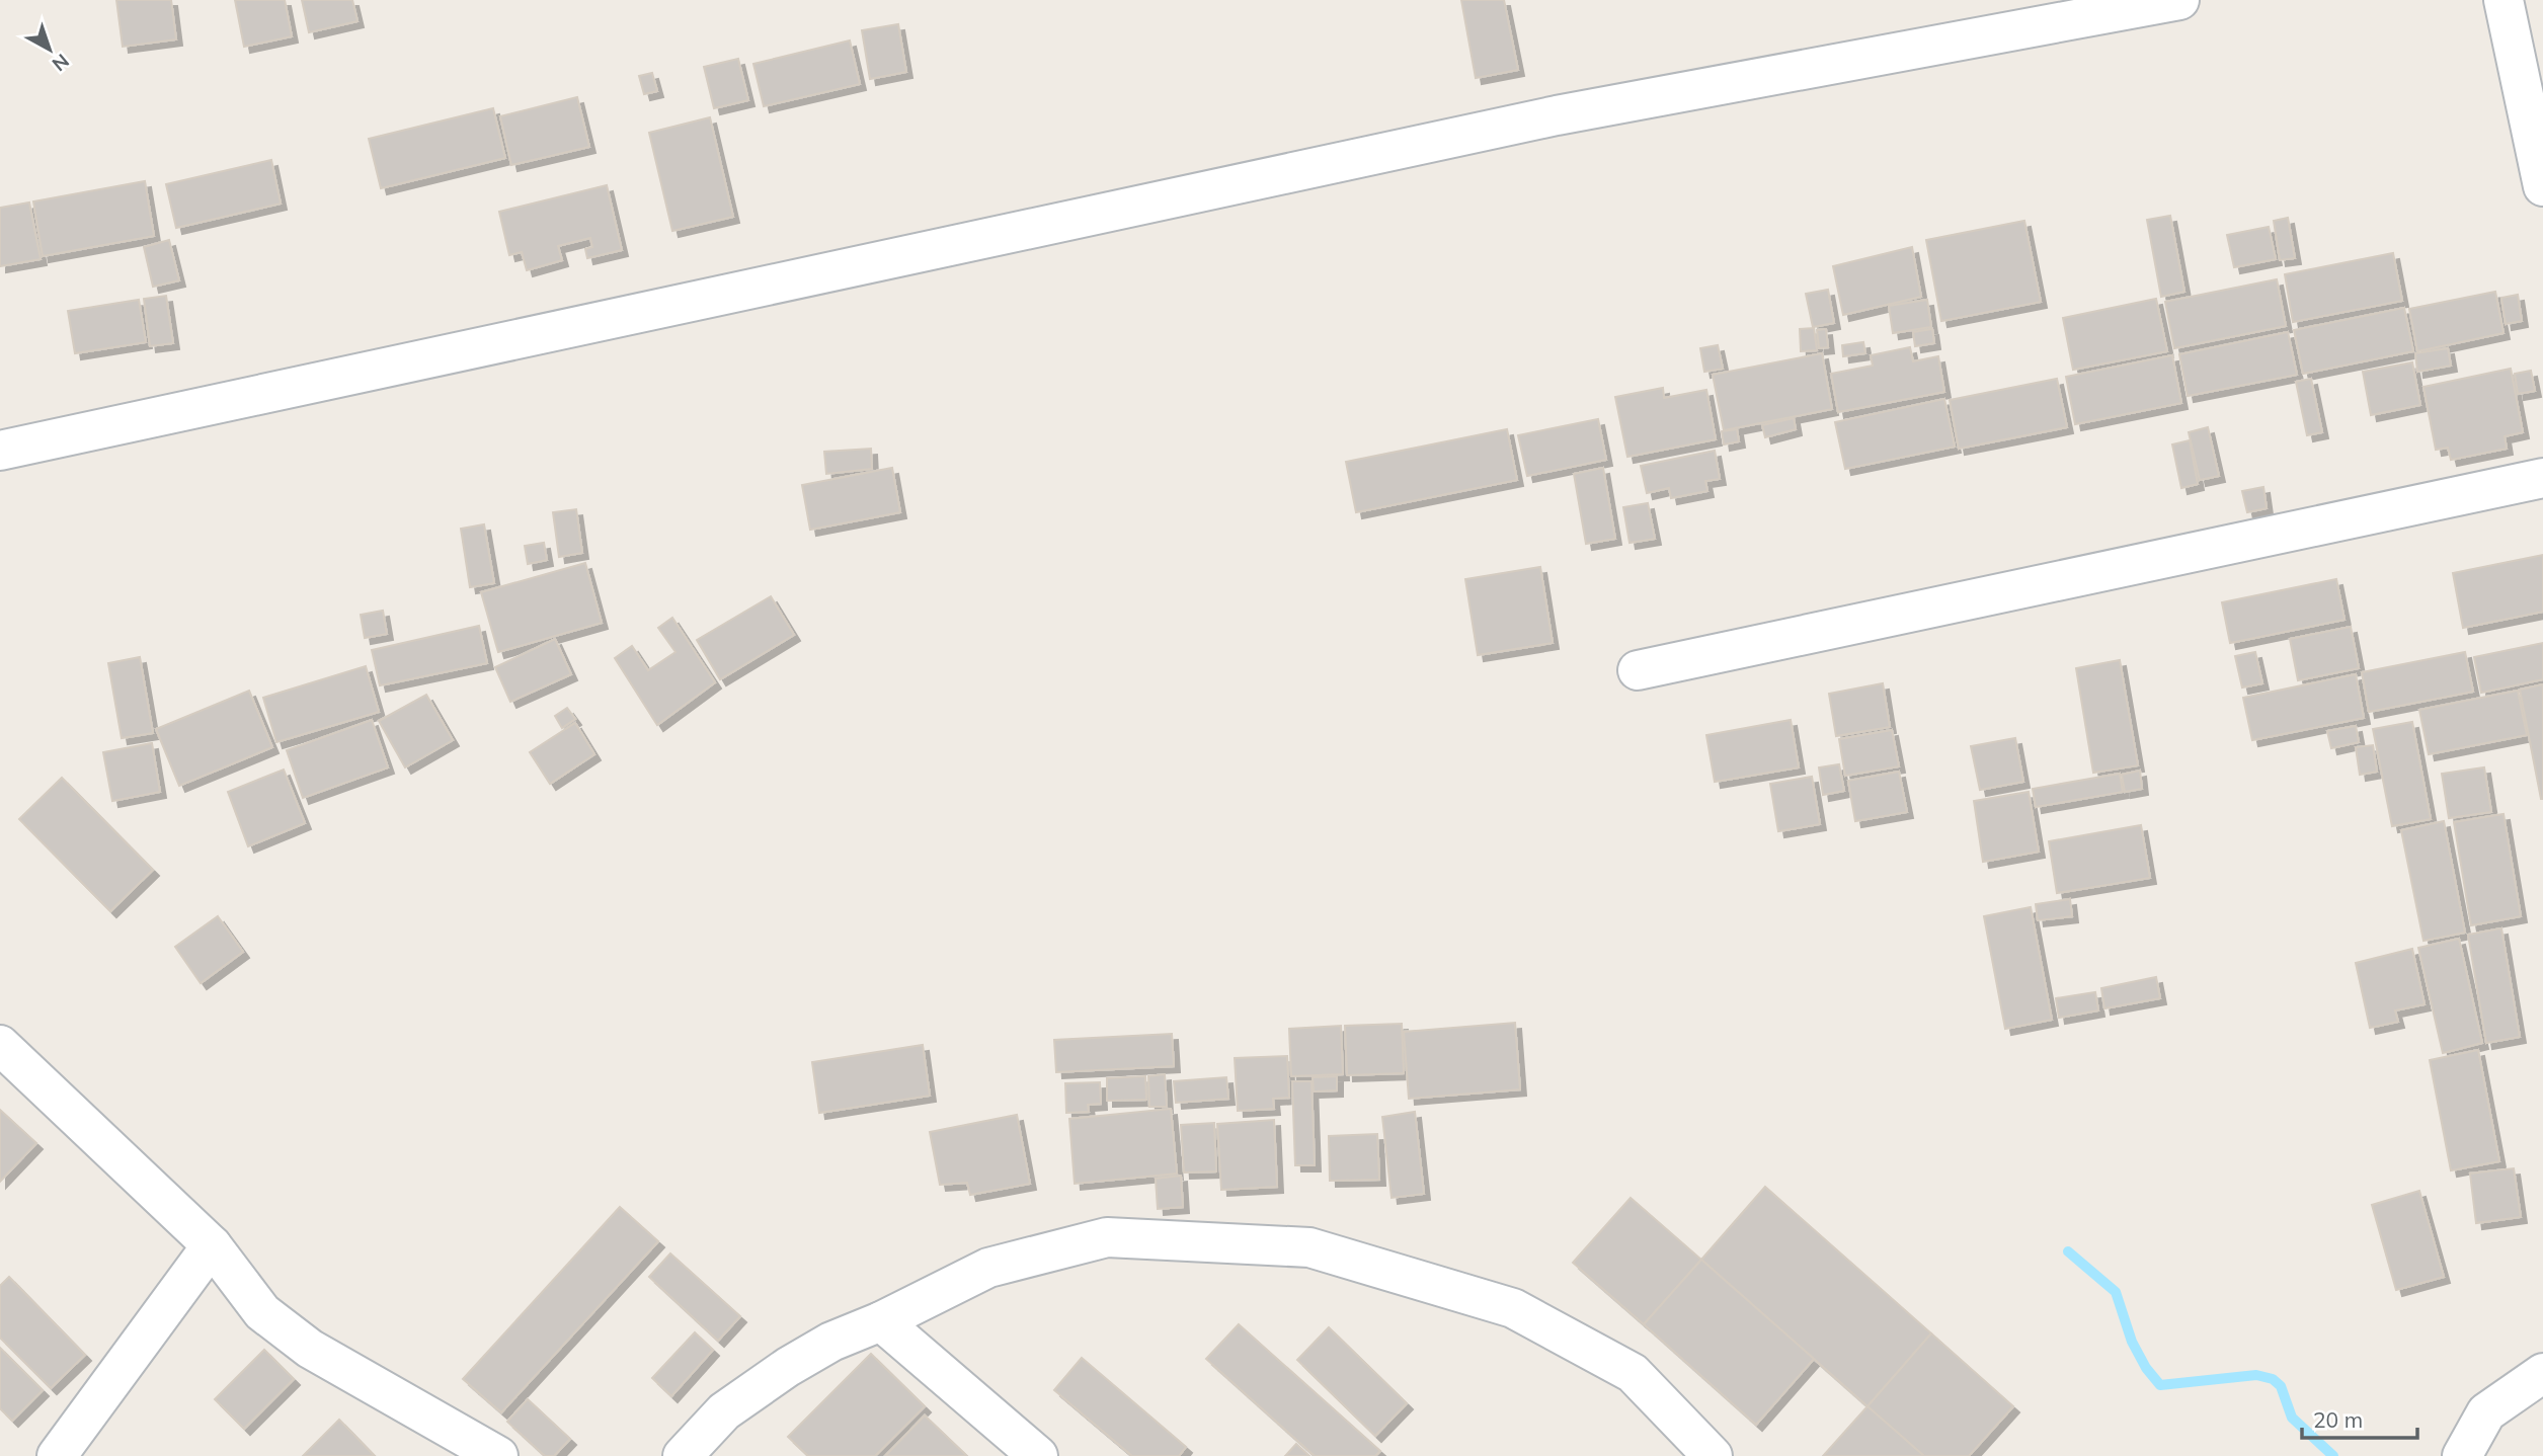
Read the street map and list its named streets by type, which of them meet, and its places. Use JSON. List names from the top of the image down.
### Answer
{
  "scale_bar": "20 m",
  "north": "bottom right"
}
